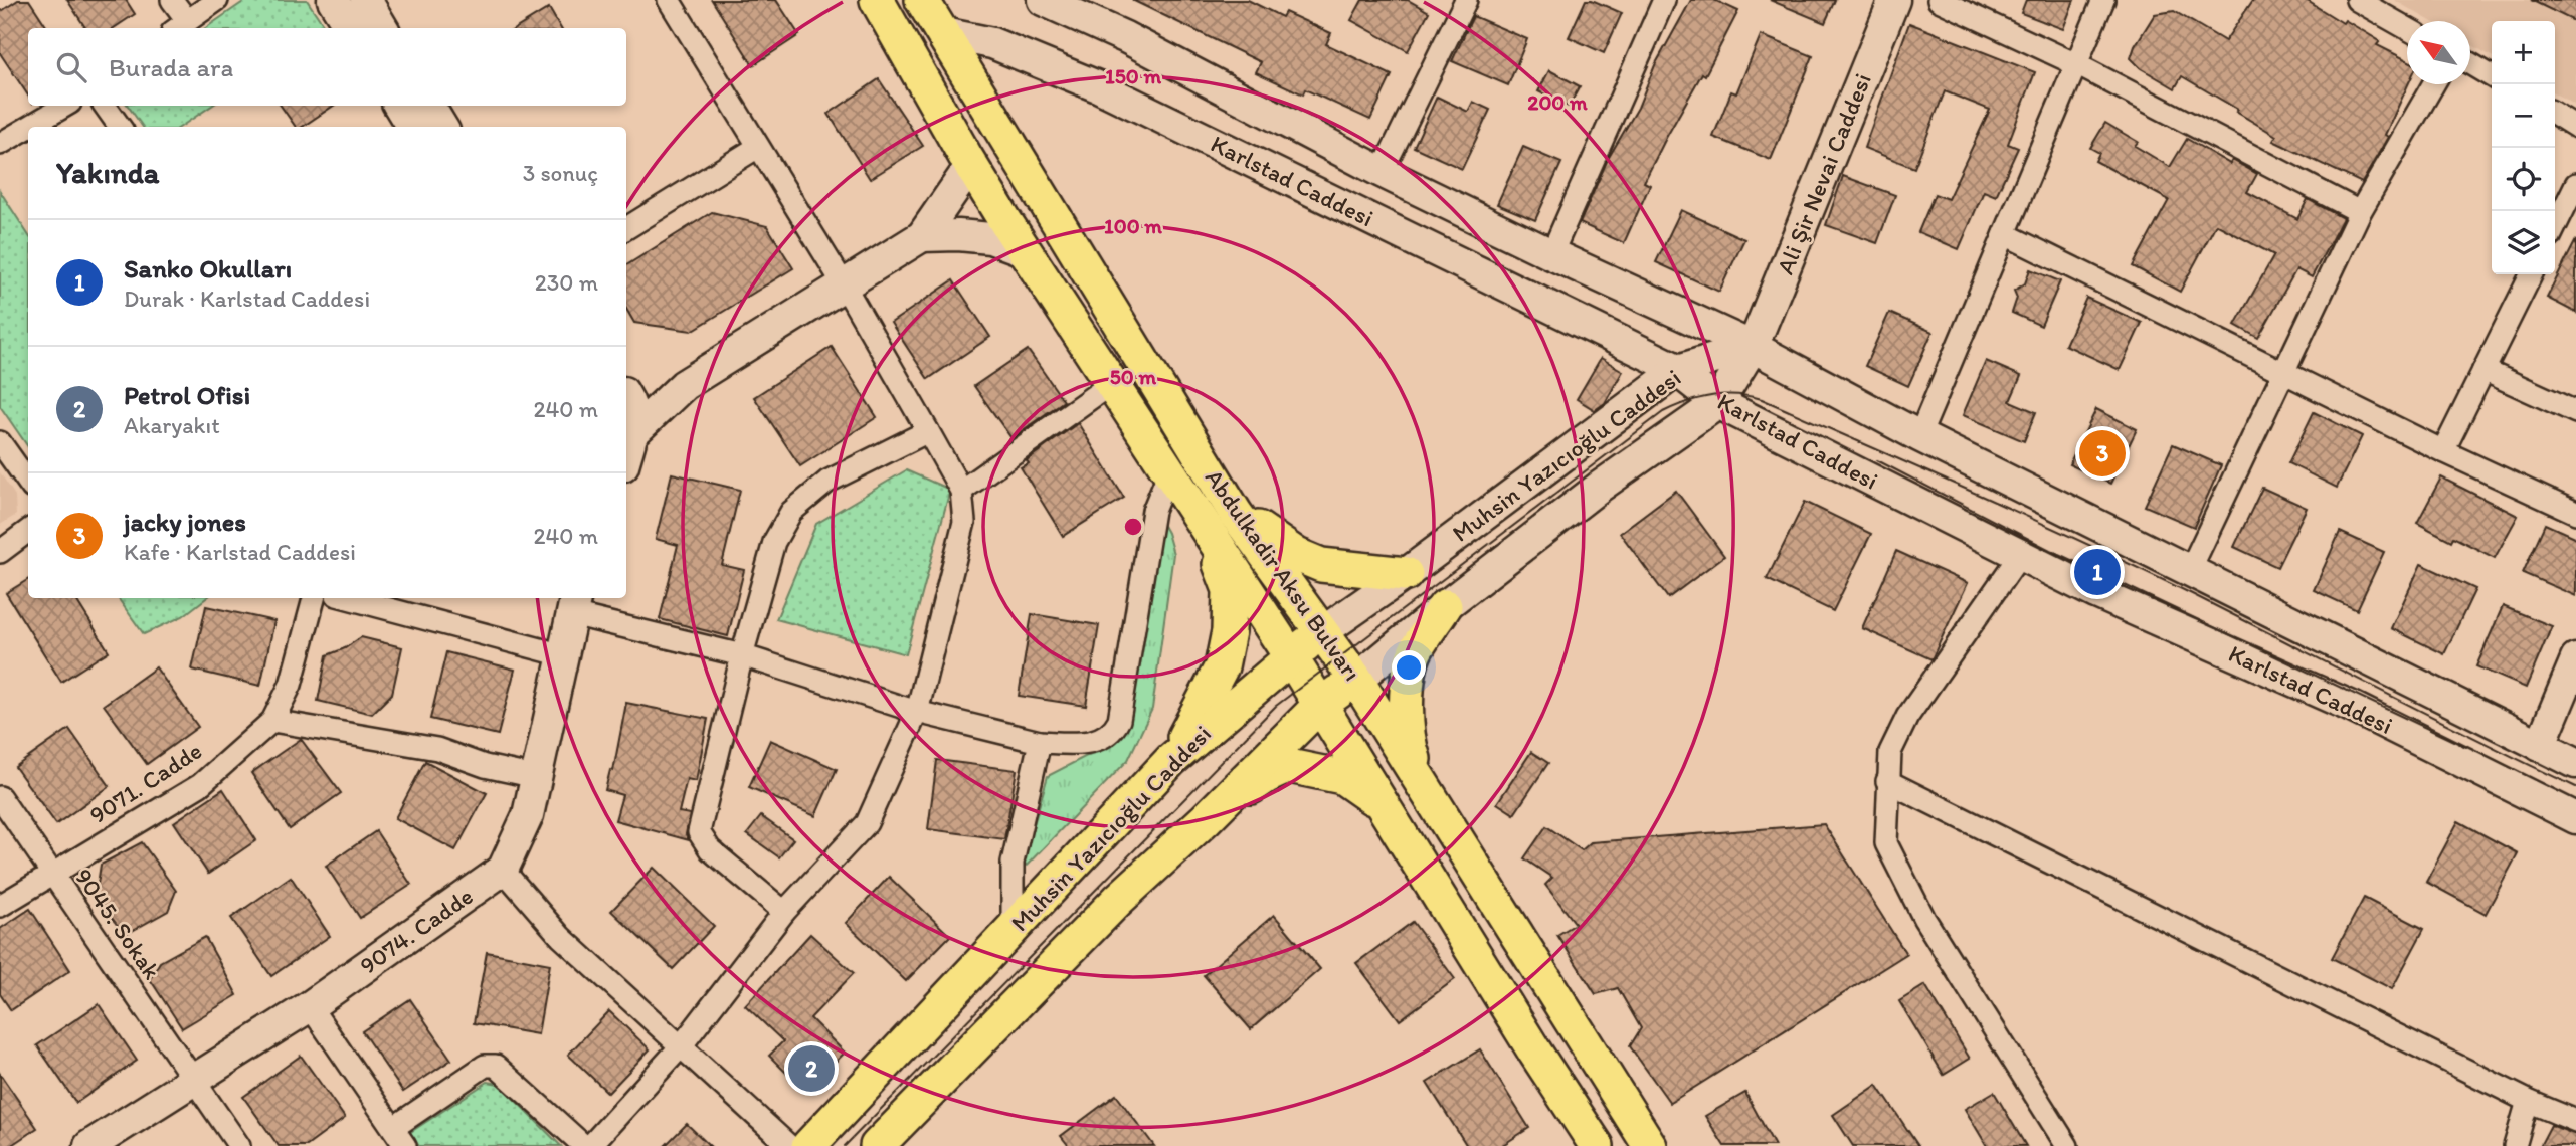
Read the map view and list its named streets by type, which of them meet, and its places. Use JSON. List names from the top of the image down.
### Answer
{
  "streets": {
    "main road": ["Muhsin Yazıcıoğlu Caddesi", "Abdulkadir Aksu Bulvarı"],
    "street": [
      "Ali Şir Nevai Caddesi",
      "Karlstad Caddesi",
      "9071. Cadde",
      "9045. Sokak",
      "9074. Cadde"
    ]
  },
  "crossings": [
    ["Ali Şir Nevai Caddesi", "Karlstad Caddesi"],
    ["Ali Şir Nevai Caddesi", "Muhsin Yazıcıoğlu Caddesi"],
    ["Karlstad Caddesi", "Muhsin Yazıcıoğlu Caddesi"],
    ["Karlstad Caddesi", "Abdulkadir Aksu Bulvarı"],
    ["Muhsin Yazıcıoğlu Caddesi", "Abdulkadir Aksu Bulvarı"],
    ["9071. Cadde", "9045. Sokak"],
    ["9045. Sokak", "9074. Cadde"]
  ],
  "north": "top left",
  "page": {
    "map_buttons": ["+", "−"],
    "search": "Burada ara",
    "heading": ["Yakında", "3 sonuç"],
    "list": [
      {
        "mark": "1",
        "name": "Sanko Okulları",
        "note": "Durak · Karlstad Caddesi",
        "value": "230 m"
      },
      {
        "mark": "2",
        "name": "Petrol Ofisi",
        "note": "Akaryakıt",
        "value": "240 m"
      },
      {
        "mark": "3",
        "name": "jacky jones",
        "note": "Kafe · Karlstad Caddesi",
        "value": "240 m"
      }
    ],
    "pins": ["3", "1", "2"]
  },
  "rings": [
    "150 m",
    "200 m",
    "100 m",
    "50 m"
  ]
}
